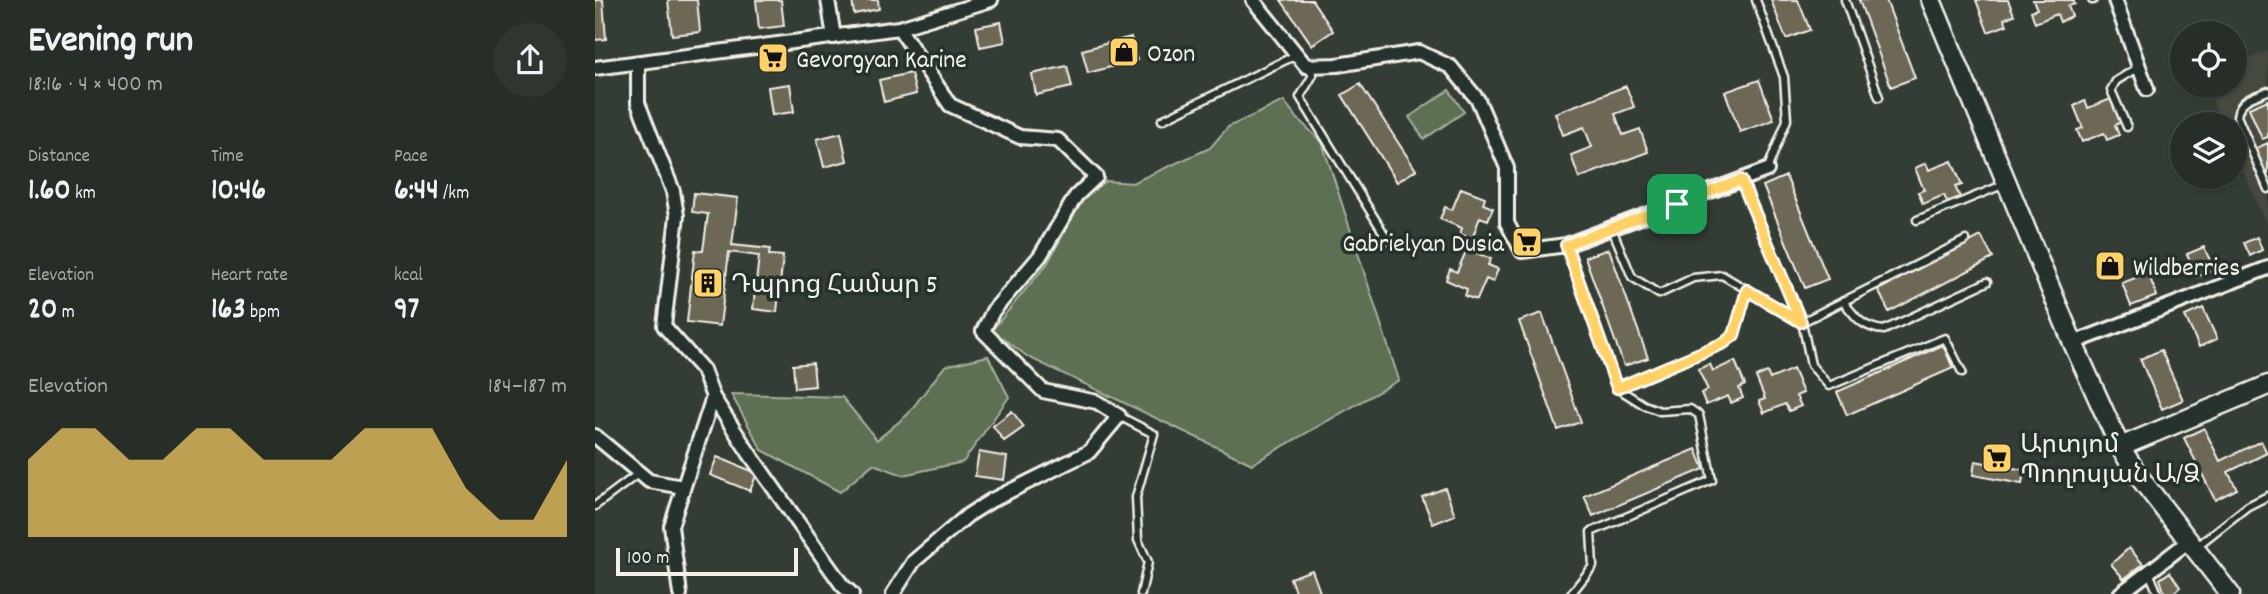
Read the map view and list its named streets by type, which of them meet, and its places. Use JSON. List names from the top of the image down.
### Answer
{
  "places": {
    "shop": ["Ozon", "Wildberries"],
    "supermarket": ["Gevorgyan Karine", "Gabrielyan Dusia", "Արտյոմ Պողոսյան Ա/Ձ"],
    "building": ["Դպրոց Համար 5"]
  },
  "scale_bar": "100 m",
  "page": {
    "heading": ["Evening run", "18:16 · 4 × 400 m"],
    "stats": [
      ["Distance", "1.60 km"],
      ["Time", "10:46"],
      ["Pace", "6:44 /km"],
      ["Elevation", "20 m"],
      ["Heart rate", "163 bpm"],
      ["kcal", "97"]
    ],
    "chart": ["Elevation", "184–187 m"],
    "scale": "100 m"
  }
}
